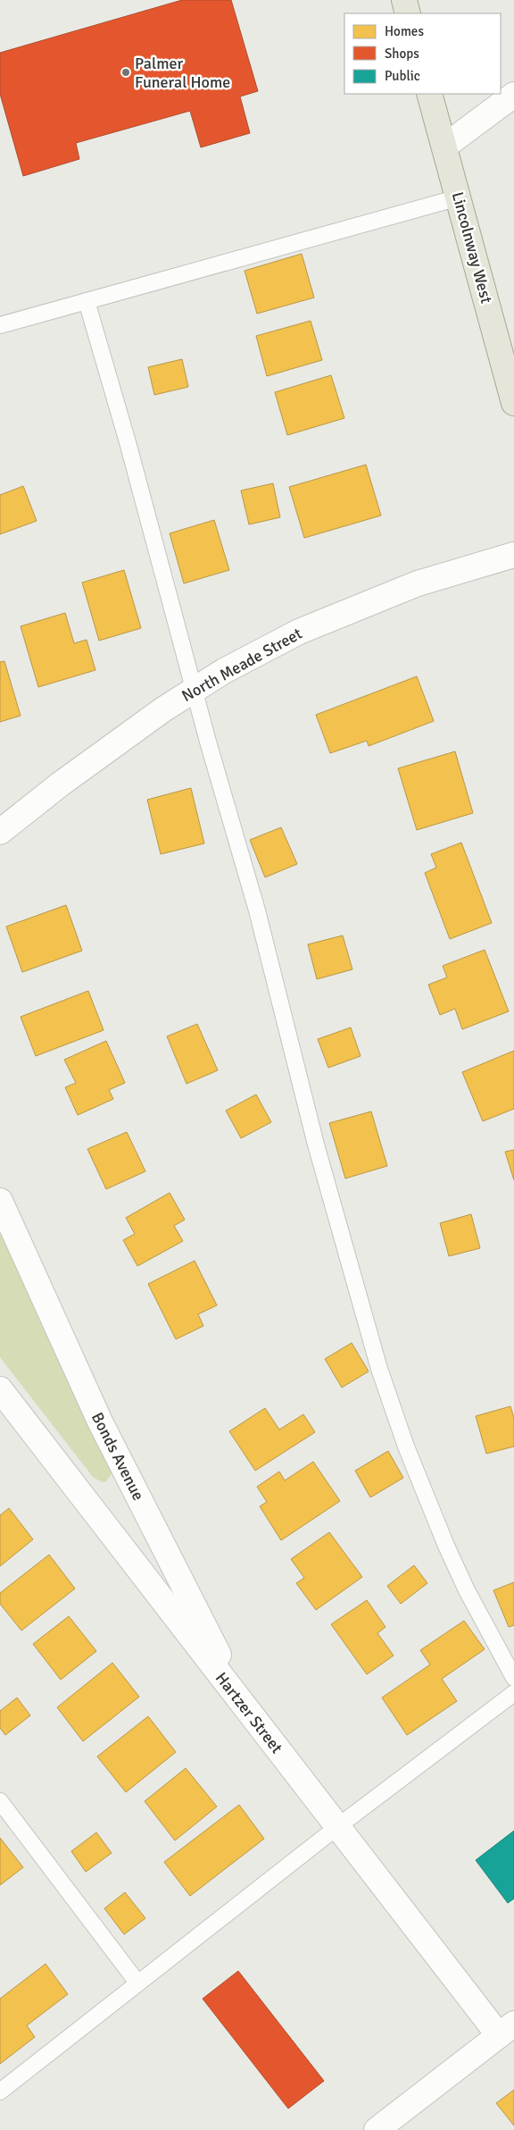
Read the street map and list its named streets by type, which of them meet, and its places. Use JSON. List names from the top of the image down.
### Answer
{
  "streets": {
    "main road": ["Lincolnway West"],
    "street": ["North Meade Street", "Bonds Avenue", "Hartzer Street"]
  },
  "crossings": [
    ["Bonds Avenue", "Hartzer Street"]
  ],
  "places": ["Palmer Funeral Home"],
  "legend": ["Homes", "Shops", "Public"]
}
